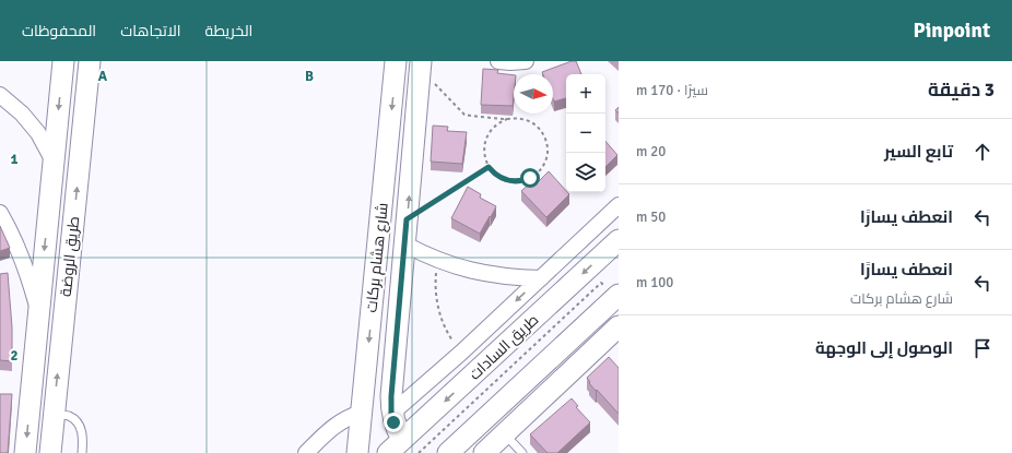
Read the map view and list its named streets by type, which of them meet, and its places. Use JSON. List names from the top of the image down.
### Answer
{
  "streets": {
    "street": ["طريق الروضة", "شارع هشام بركات", "طريق السادات"]
  },
  "crossings": [
    ["شارع هشام بركات", "طريق السادات"]
  ],
  "north": "right",
  "page": {
    "header": "Pinpoint",
    "nav": ["الخريطة", "الاتجاهات", "المحفوظات"],
    "heading": ["3 دقيقة", "سيرًا · 170 m"],
    "map_buttons": ["+", "−"],
    "list": [
      ["تابع السير", "20 m"],
      ["انعطف يسارًا", "50 m"],
      ["انعطف يسارًا", "شارع هشام بركات", "100 m"],
      "الوصول إلى الوجهة"
    ]
  },
  "grid": {
    "columns": ["A", "B"],
    "rows": ["1", "2"]
  }
}
